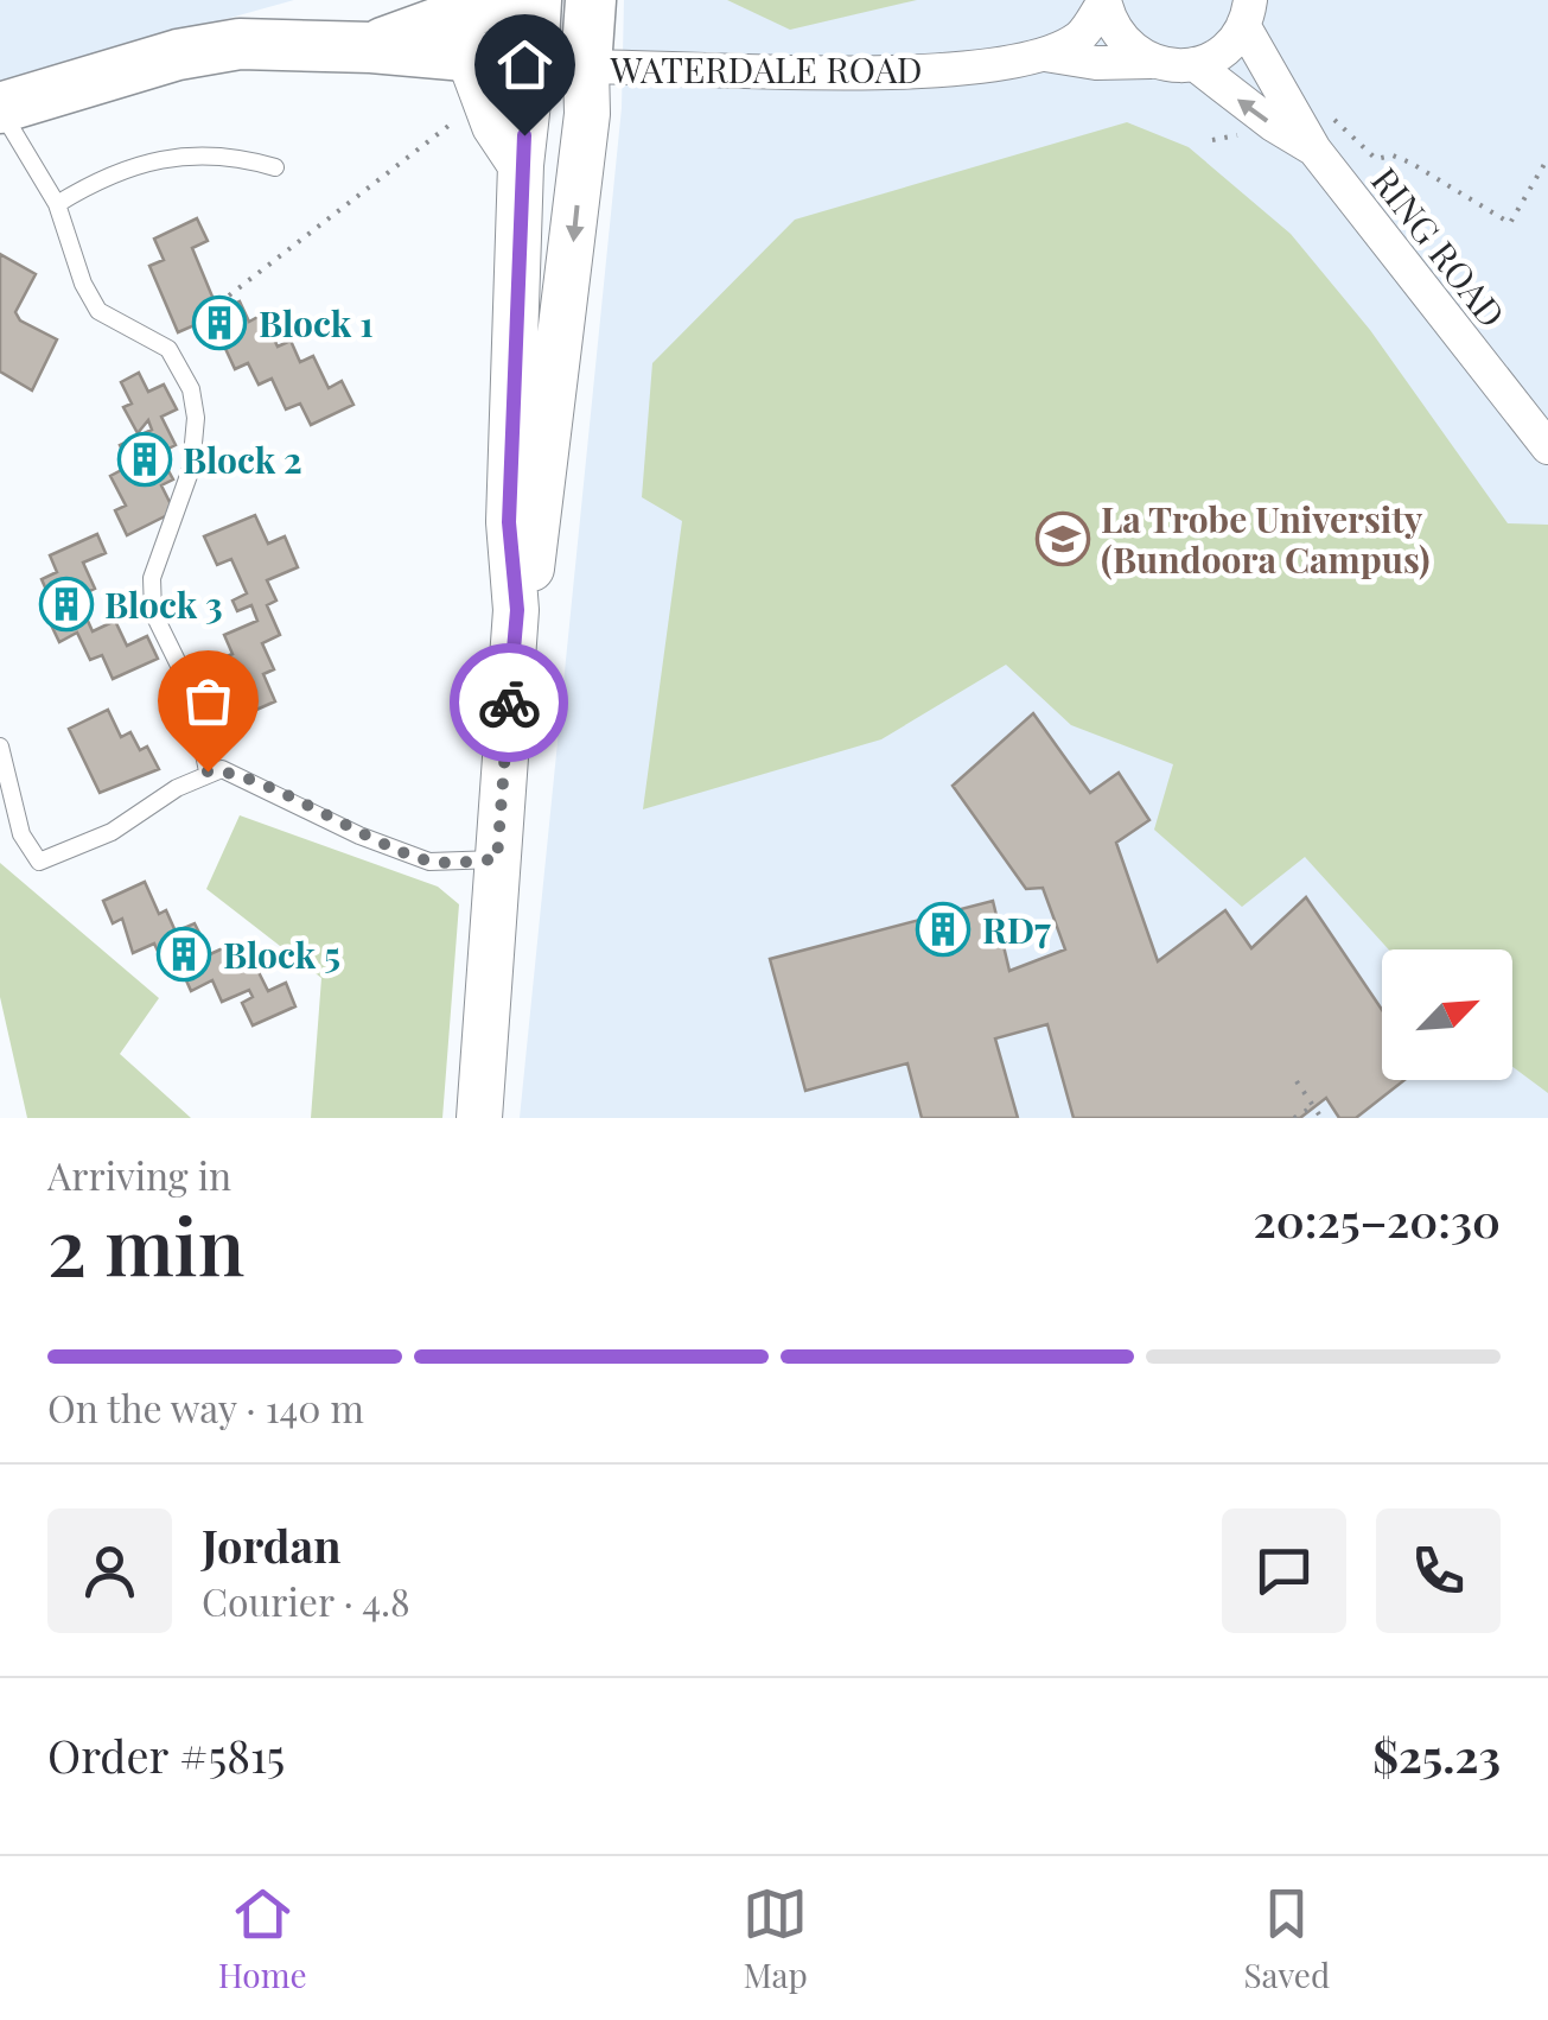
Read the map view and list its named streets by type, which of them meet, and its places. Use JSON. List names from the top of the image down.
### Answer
{
  "streets": {
    "main road": ["WATERDALE ROAD"],
    "street": ["RING ROAD"]
  },
  "crossings": [
    ["WATERDALE ROAD", "RING ROAD"]
  ],
  "places": {
    "building": [
      "Block 1",
      "Block 2",
      "Block 3",
      "RD7",
      "Block 5"
    ],
    "school or university": ["La Trobe University (Bundoora Campus)"]
  },
  "north": "top right",
  "page": {
    "heading": ["2 min", "Arriving in", "20:25–20:30"],
    "panel": [
      "Jordan",
      "Courier · 4.8",
      "Order #5815",
      "$25.23"
    ],
    "bar": "On the way · 140 m",
    "tabs": ["Home", "Map", "Saved"]
  }
}
